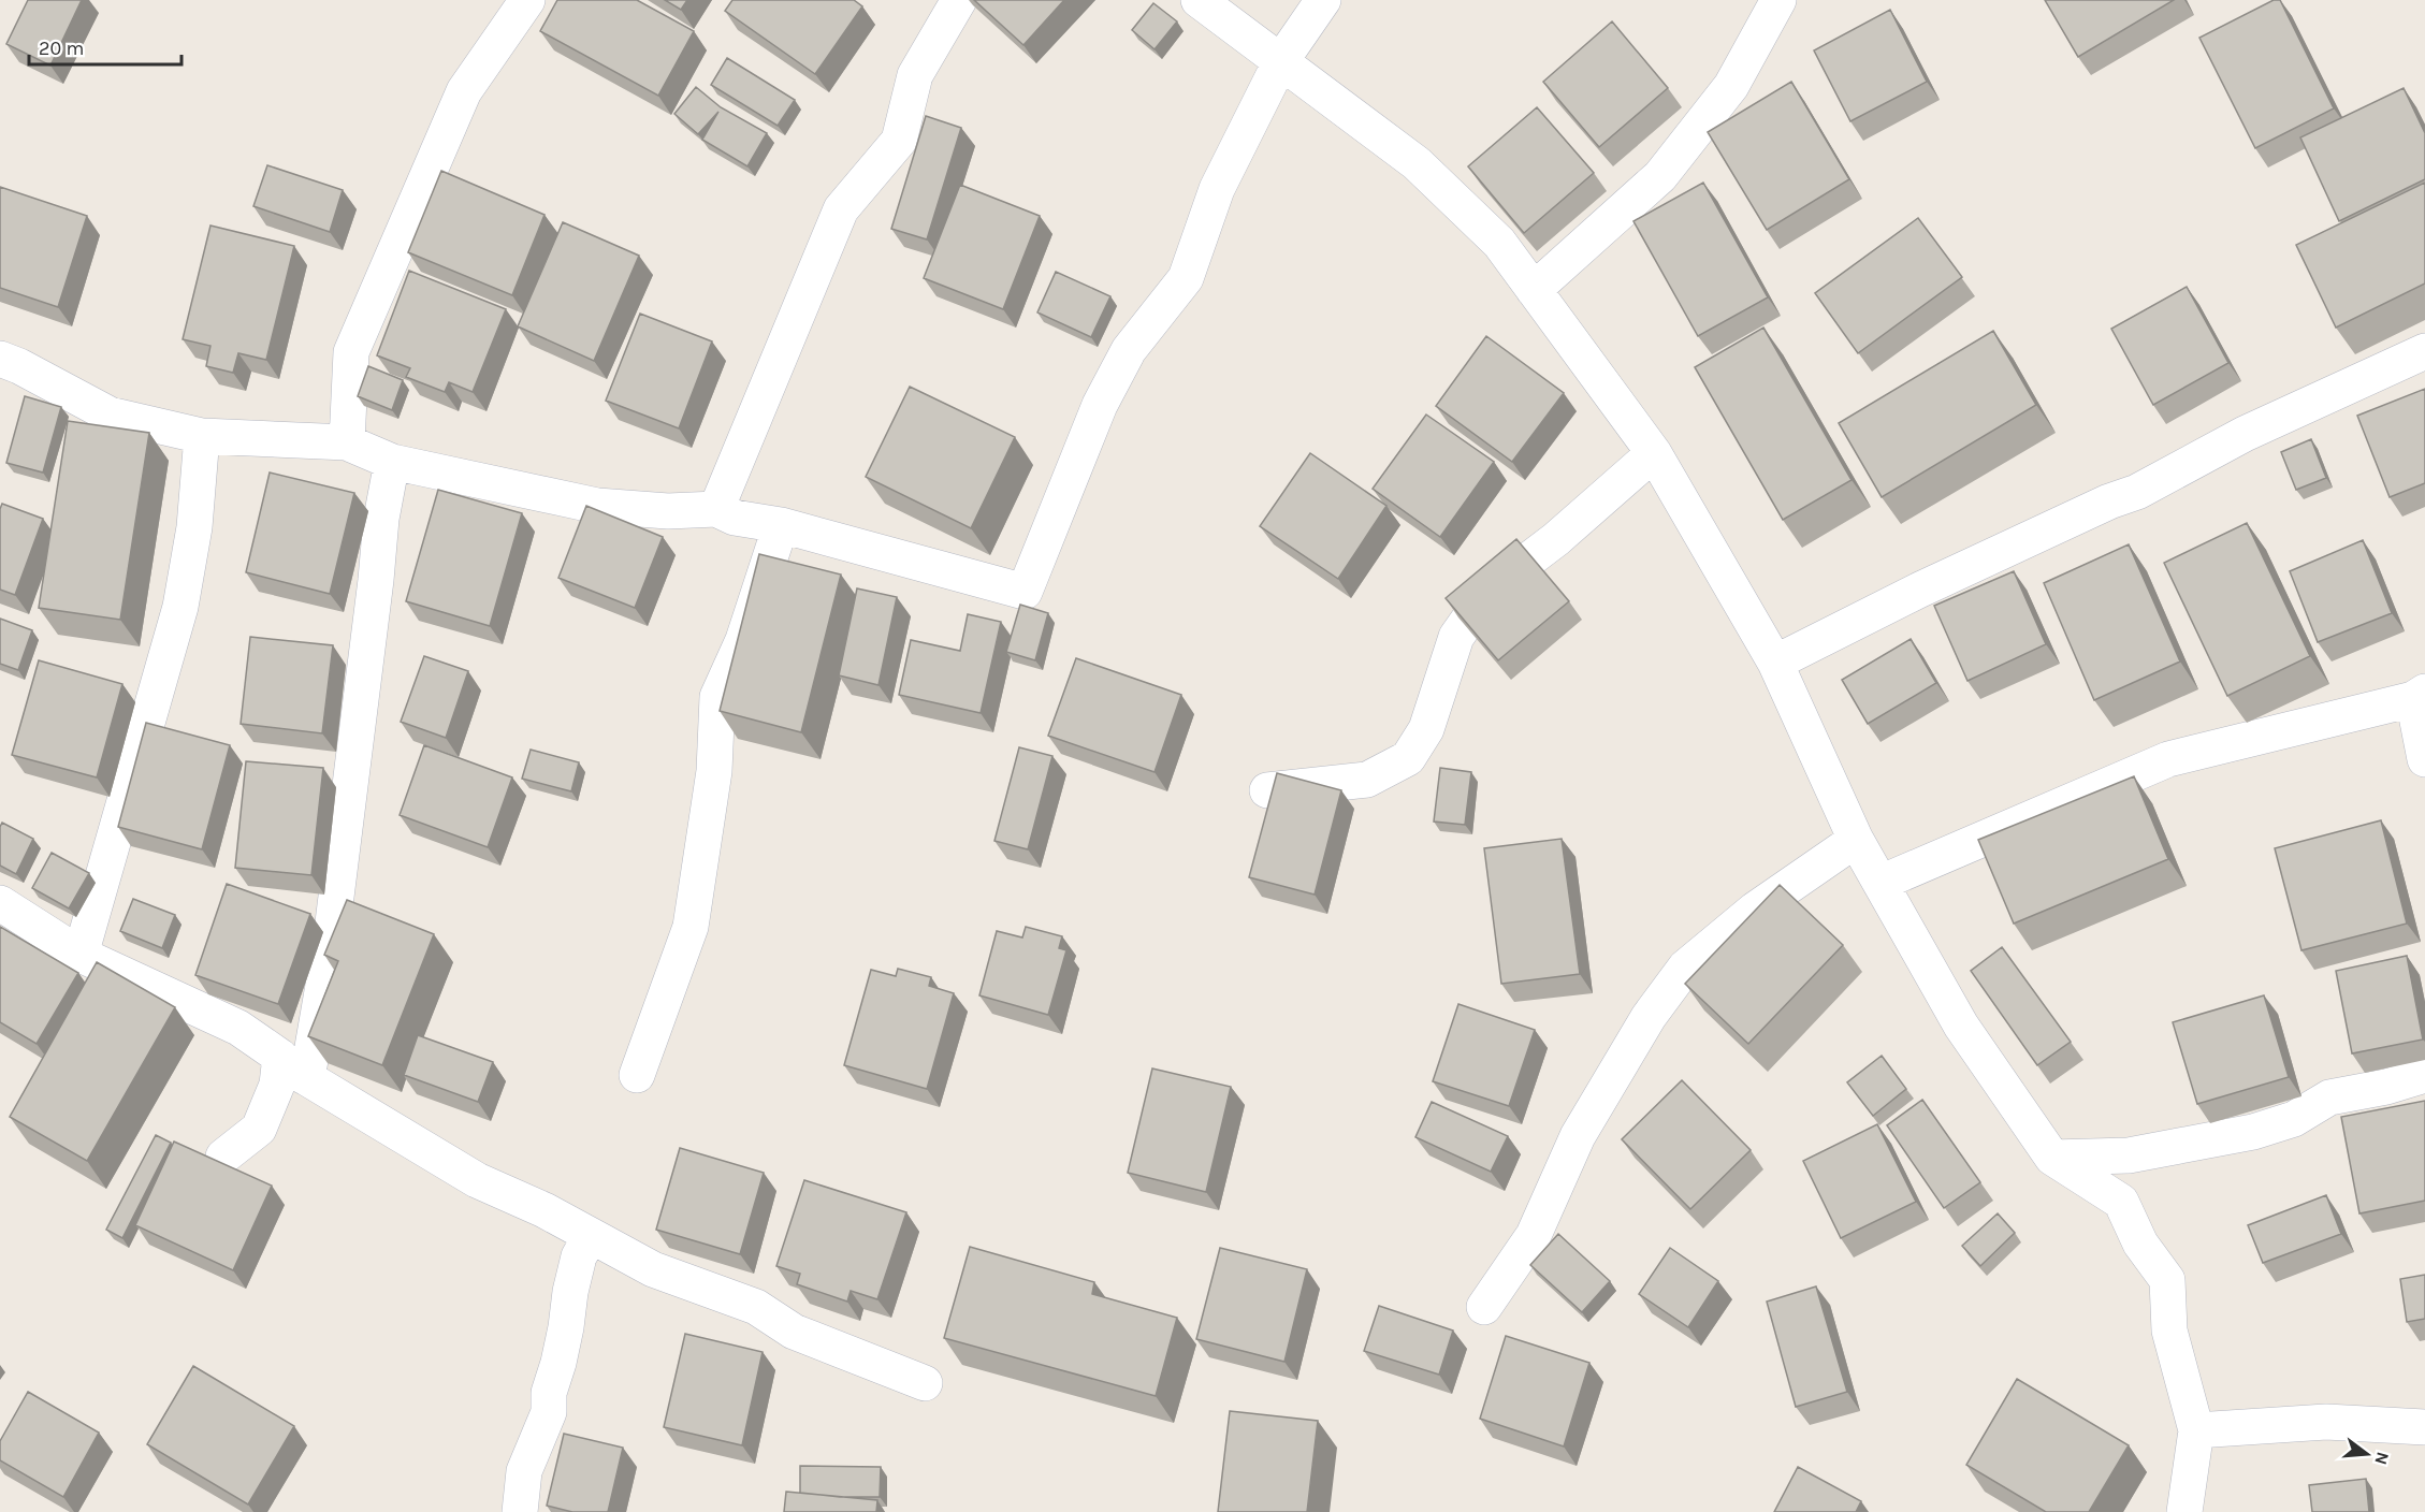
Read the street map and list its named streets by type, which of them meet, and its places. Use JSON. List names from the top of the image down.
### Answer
{
  "scale_bar": "20 m",
  "north": "right"
}
